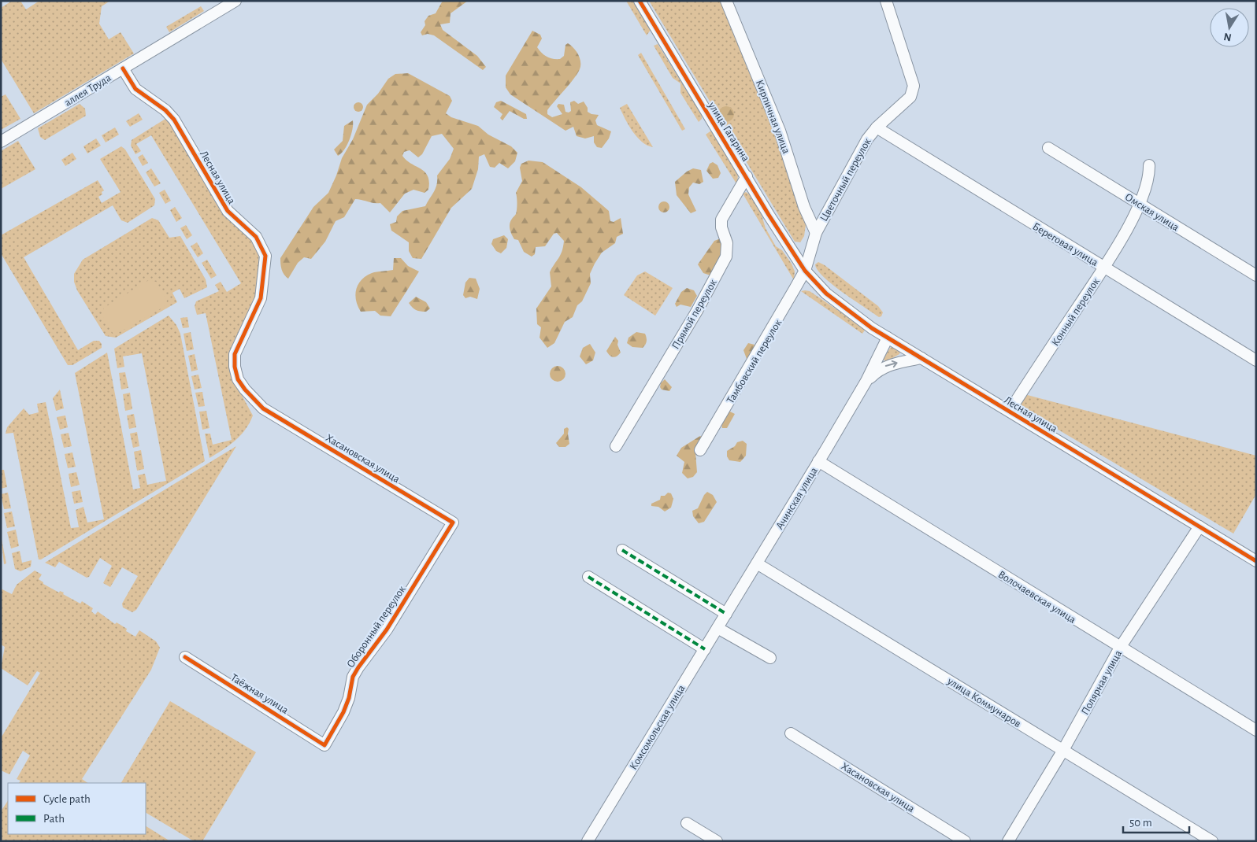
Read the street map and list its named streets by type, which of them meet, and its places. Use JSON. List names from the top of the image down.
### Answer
{
  "streets": {
    "street": [
      "аллея Труда",
      "Кирпичная улица",
      "улица Гагарина",
      "Лесная улица",
      "Цветочный переулок",
      "Омская улица",
      "Береговая улица",
      "Конный переулок",
      "Прямой переулок",
      "Тамбовский переулок",
      "Хасановская улица",
      "Ачинская улица",
      "Волочаевская улица",
      "Оборонный переулок",
      "Полярная улица",
      "Таёжная улица",
      "улица Коммунаров",
      "Комсомольская улица"
    ]
  },
  "crossings": [
    ["аллея Труда", "Лесная улица"],
    ["Кирпичная улица", "Цветочный переулок"],
    ["улица Гагарина", "Лесная улица"],
    ["улица Гагарина", "Цветочный переулок"],
    ["улица Гагарина", "Прямой переулок"],
    ["улица Гагарина", "Тамбовский переулок"],
    ["Лесная улица", "Цветочный переулок"],
    ["Лесная улица", "Конный переулок"],
    ["Лесная улица", "Тамбовский переулок"],
    ["Лесная улица", "Хасановская улица"],
    ["Лесная улица", "Ачинская улица"],
    ["Лесная улица", "Полярная улица"],
    ["Цветочный переулок", "Береговая улица"],
    ["Цветочный переулок", "Тамбовский переулок"],
    ["Омская улица", "Конный переулок"],
    ["Береговая улица", "Конный переулок"],
    ["Хасановская улица", "Оборонный переулок"],
    ["Ачинская улица", "Волочаевская улица"],
    ["Ачинская улица", "улица Коммунаров"],
    ["Ачинская улица", "Комсомольская улица"],
    ["Волочаевская улица", "Полярная улица"],
    ["Оборонный переулок", "Таёжная улица"],
    ["Полярная улица", "улица Коммунаров"]
  ],
  "legend": ["Cycle path", "Path"],
  "scale_bar": "50 m",
  "north": "bottom"
}
